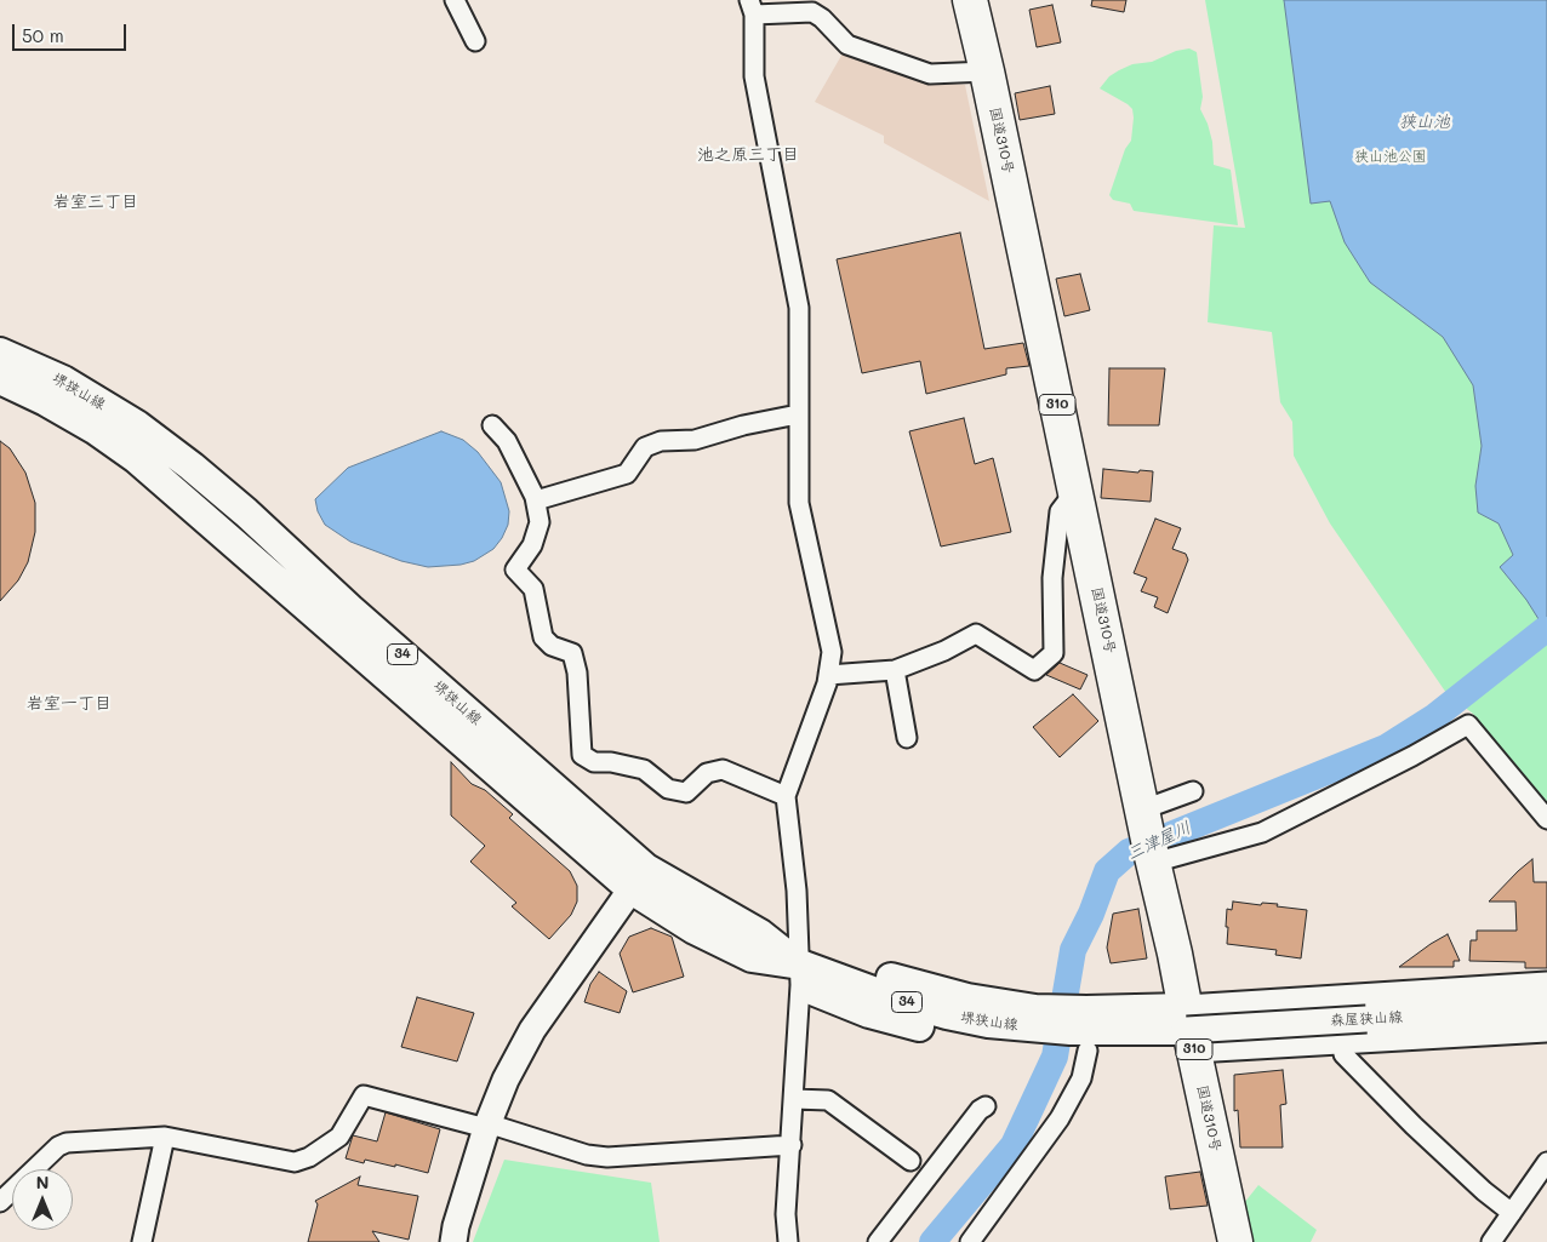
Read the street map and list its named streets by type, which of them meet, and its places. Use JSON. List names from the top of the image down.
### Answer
{
  "streets": {
    "highway": ["国道310号", "310"],
    "main road": ["堺狭山線", "34", "森屋狭山線"]
  },
  "crossings": [
    ["国道310号", "堺狭山線"],
    ["国道310号", "森屋狭山線"],
    ["堺狭山線", "森屋狭山線"]
  ],
  "districts": ["池之原三丁目", "岩室三丁目", "岩室一丁目"],
  "water": ["狭山池", "三津屋川"],
  "parks": ["狭山池公園"],
  "scale_bar": "50 m",
  "north": "top"
}
